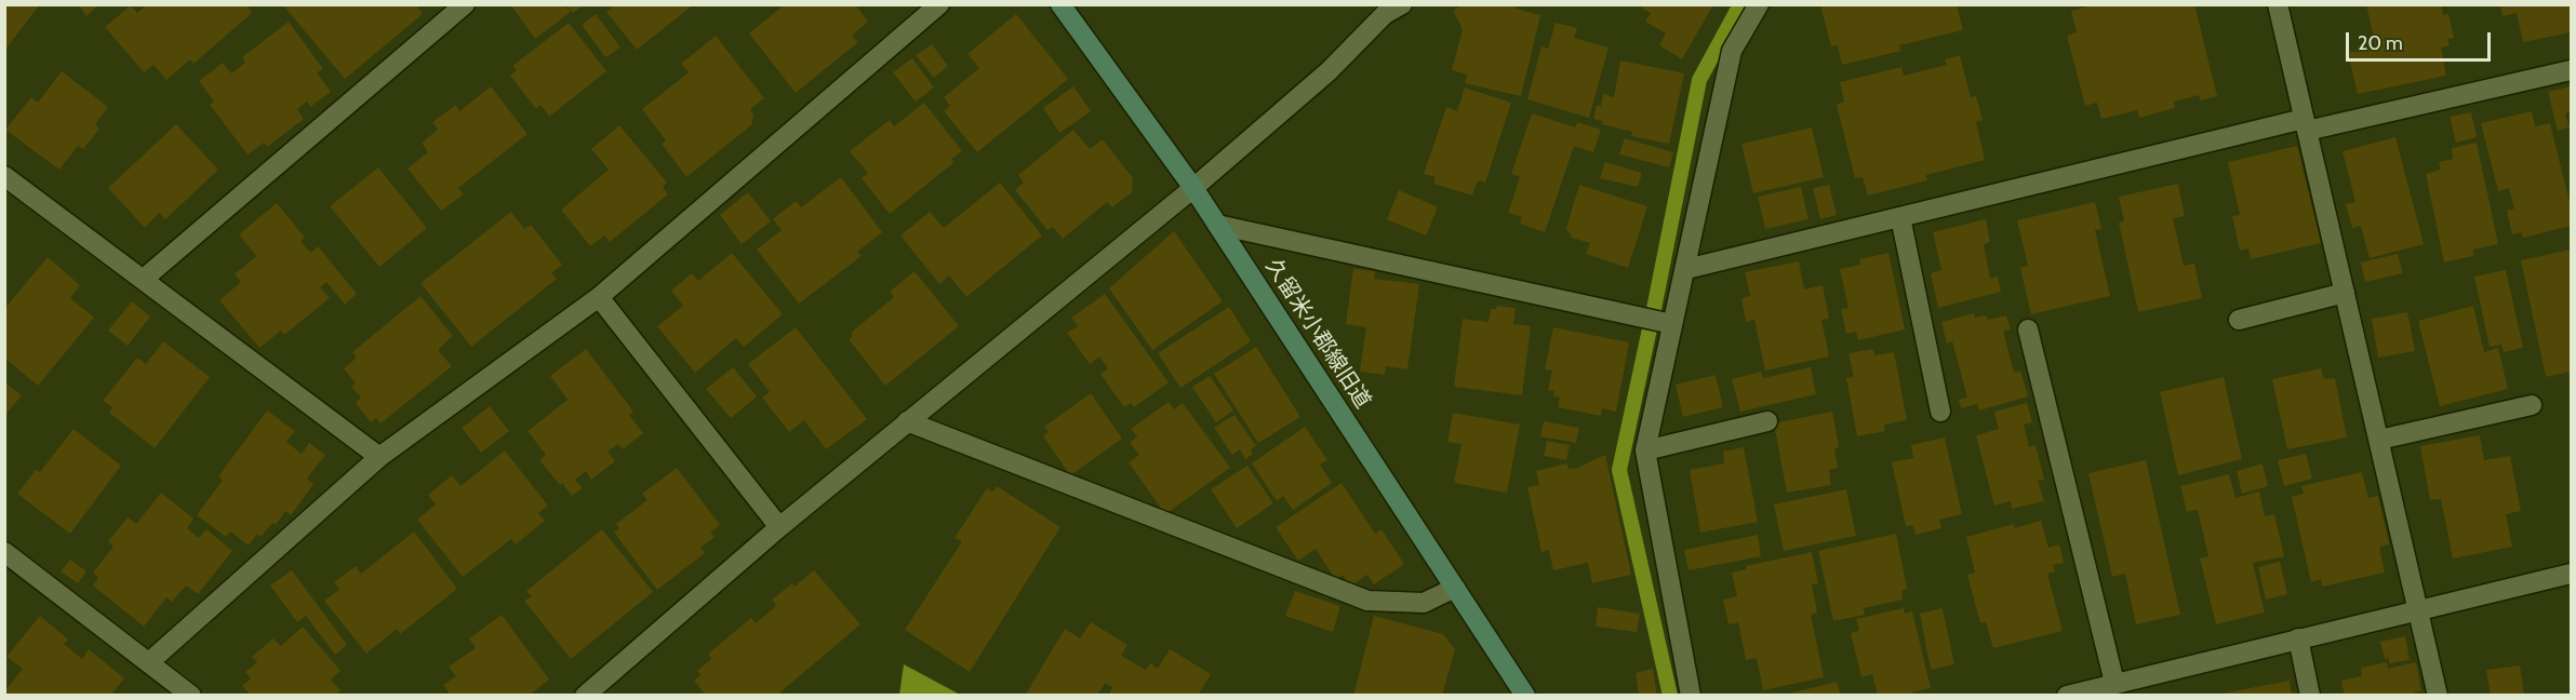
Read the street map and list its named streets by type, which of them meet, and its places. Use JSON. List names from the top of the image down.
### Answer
{
  "streets": {
    "street": ["久留米小郡線旧道"]
  },
  "scale_bar": "20 m"
}
